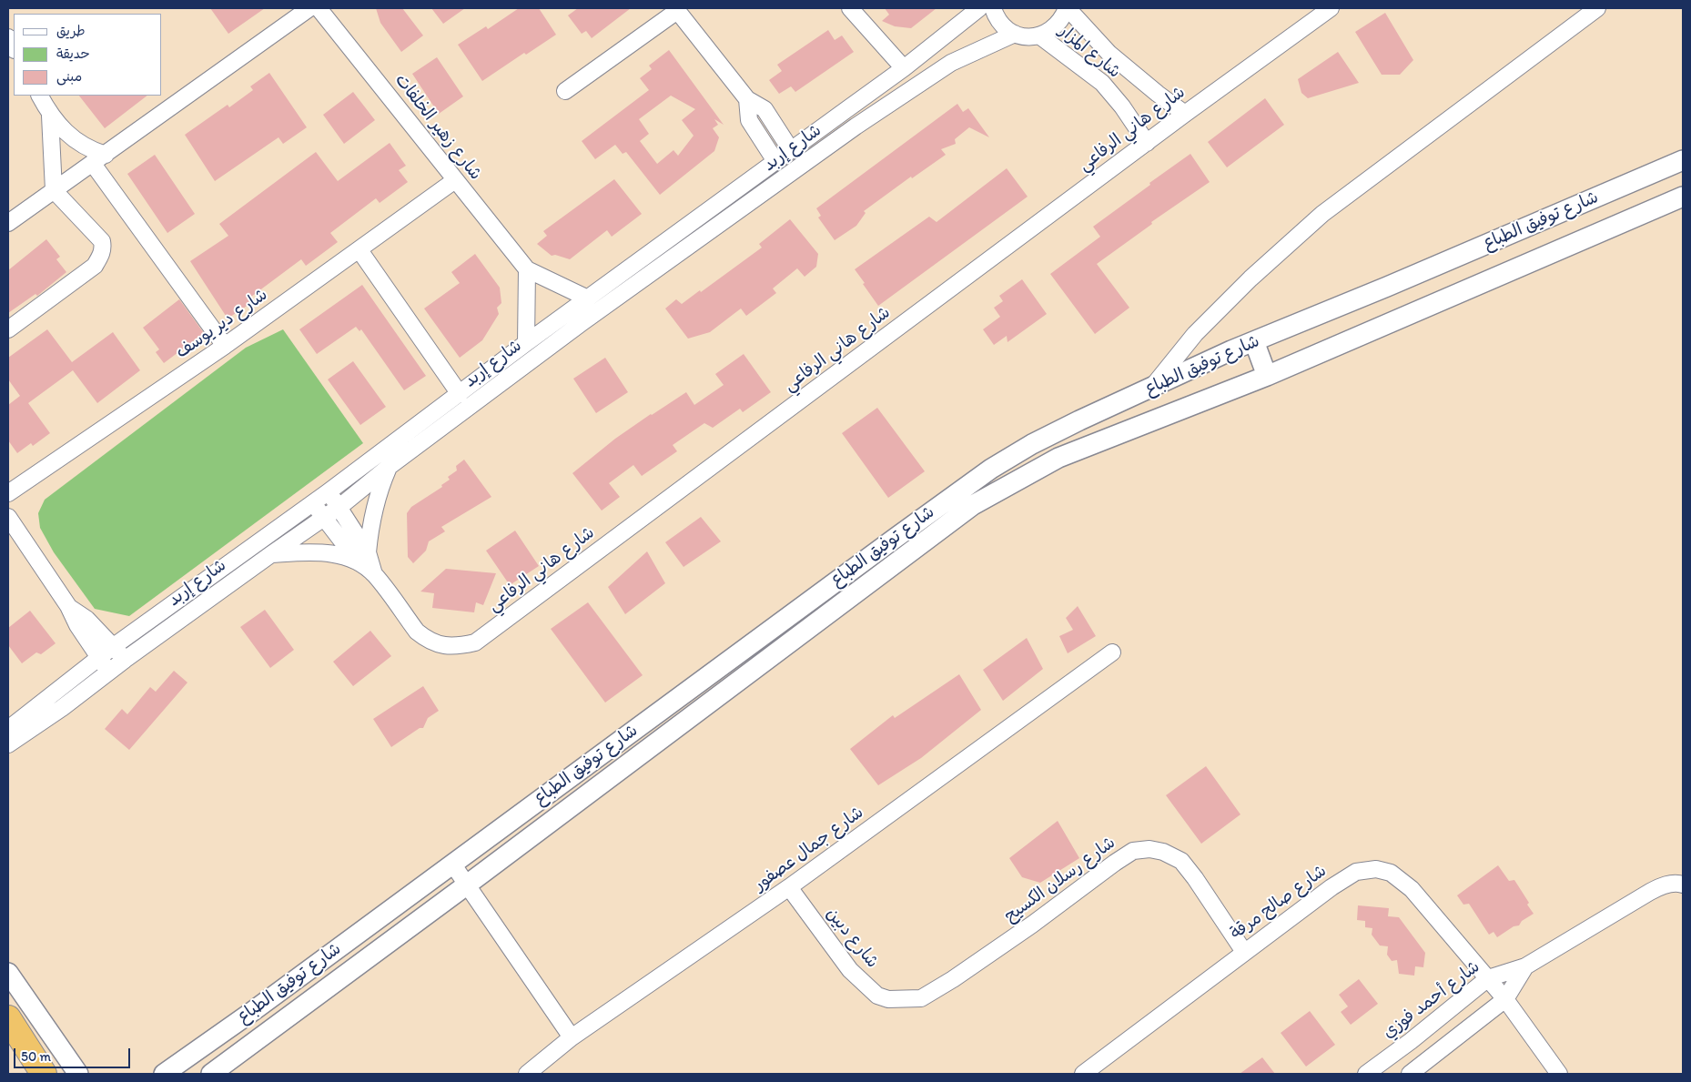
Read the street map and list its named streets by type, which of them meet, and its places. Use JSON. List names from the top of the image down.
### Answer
{
  "streets": {
    "street": [
      "شارع المزار",
      "شارع زهير الخلفات",
      "شارع هاني الرفاعي",
      "شارع إربد",
      "شارع توفيق الطباع",
      "شارع دير يوسف",
      "شارع جمال عصفور",
      "شارع رسلان الكسيح",
      "شارع صالح مرقة",
      "شارع دبين",
      "شارع أحمد فوزي"
    ]
  },
  "crossings": [
    ["شارع المزار", "شارع هاني الرفاعي"],
    ["شارع زهير الخلفات", "شارع إربد"],
    ["شارع زهير الخلفات", "شارع دير يوسف"],
    ["شارع هاني الرفاعي", "شارع إربد"],
    ["شارع جمال عصفور", "شارع دبين"],
    ["شارع رسلان الكسيح", "شارع صالح مرقة"],
    ["شارع رسلان الكسيح", "شارع دبين"],
    ["شارع صالح مرقة", "شارع أحمد فوزي"]
  ],
  "legend": ["طريق", "حديقة", "مبنى"],
  "scale_bar": "50 m"
}
